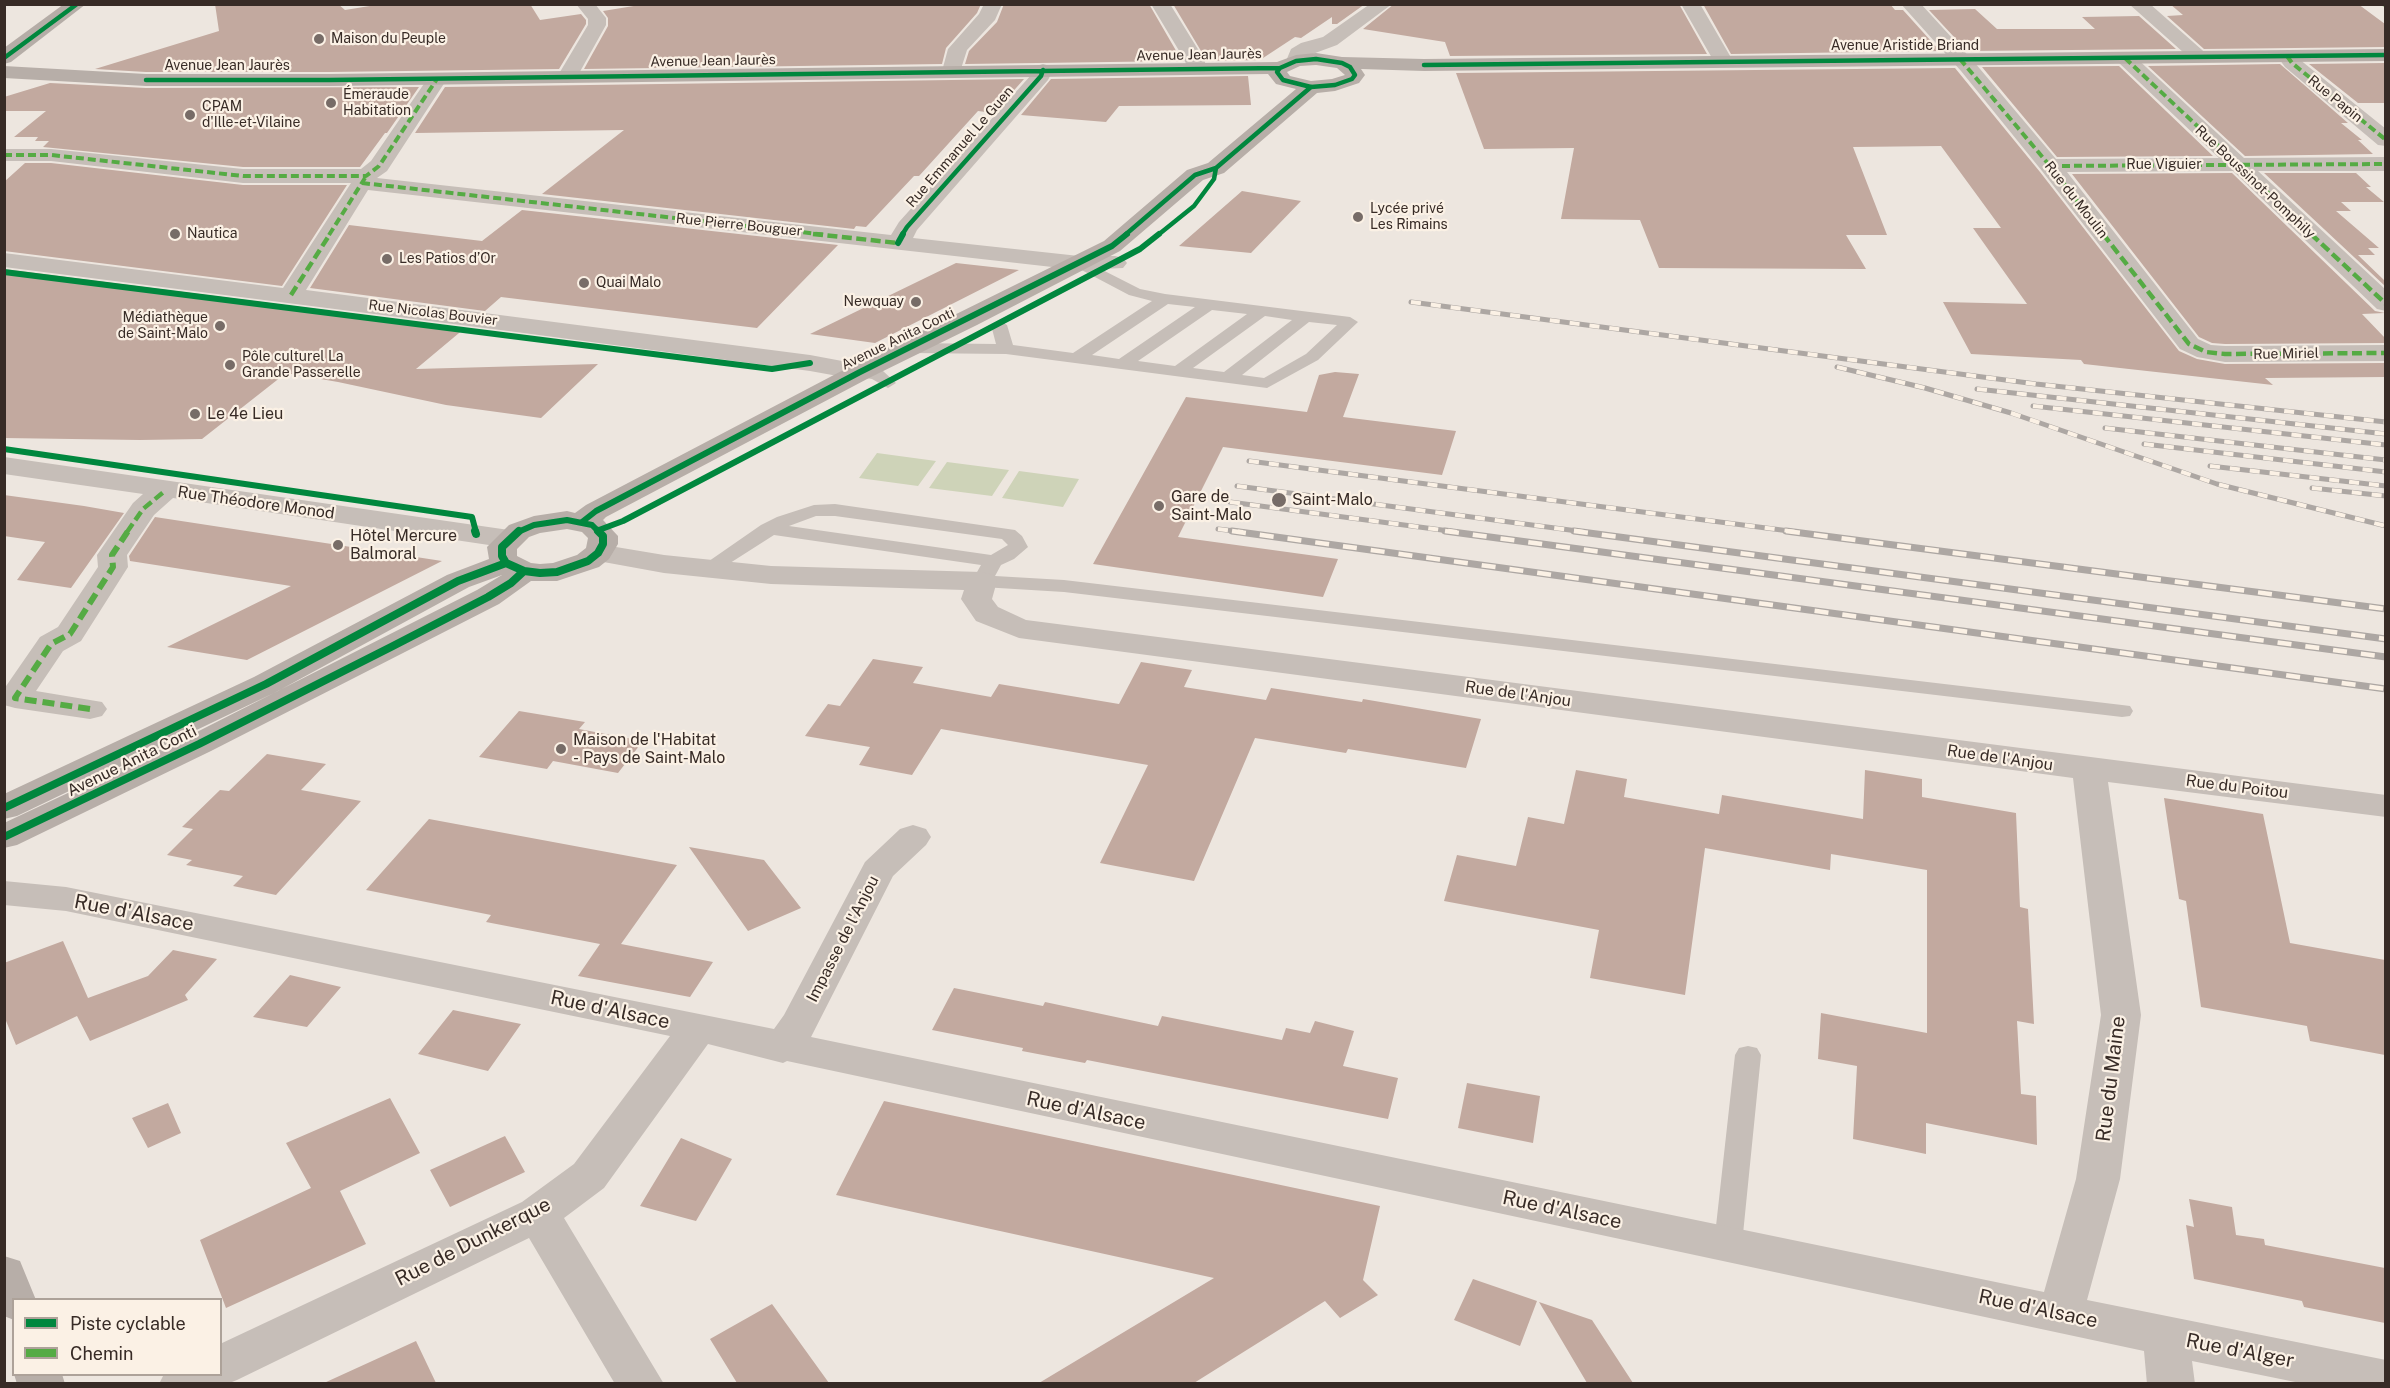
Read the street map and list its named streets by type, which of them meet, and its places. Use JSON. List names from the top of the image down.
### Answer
{
  "streets": {
    "street": [
      "Avenue Aristide Briand",
      "Avenue Jean Jaurès",
      "Rue Papin",
      "Rue Emmanuel Le Guen",
      "Rue Viguier",
      "Rue Boussinot-Pomphily",
      "Rue du Moulin",
      "Rue Pierre Bouguer",
      "Rue Nicolas Bouvier",
      "Avenue Anita Conti",
      "Rue Miriel",
      "Rue Théodore Monod",
      "Rue de l'Anjou",
      "Rue du Poitou",
      "Rue d'Alsace",
      "Impasse de l'Anjou",
      "Rue du Maine",
      "Rue de Dunkerque",
      "Rue d'Alger"
    ]
  },
  "crossings": [
    ["Avenue Aristide Briand", "Avenue Jean Jaurès"],
    ["Avenue Aristide Briand", "Rue Papin"],
    ["Avenue Aristide Briand", "Rue Boussinot-Pomphily"],
    ["Avenue Aristide Briand", "Rue du Moulin"],
    ["Avenue Jean Jaurès", "Rue Emmanuel Le Guen"],
    ["Rue Emmanuel Le Guen", "Rue Pierre Bouguer"],
    ["Rue Viguier", "Rue Boussinot-Pomphily"],
    ["Rue Viguier", "Rue du Moulin"],
    ["Rue du Moulin", "Rue Miriel"],
    ["Rue Pierre Bouguer", "Avenue Anita Conti"],
    ["Rue Nicolas Bouvier", "Avenue Anita Conti"],
    ["Avenue Anita Conti", "Rue Théodore Monod"],
    ["Rue de l'Anjou", "Rue du Poitou"],
    ["Rue de l'Anjou", "Rue du Maine"],
    ["Rue du Poitou", "Rue du Maine"],
    ["Rue d'Alsace", "Impasse de l'Anjou"],
    ["Rue d'Alsace", "Rue du Maine"],
    ["Rue d'Alsace", "Rue de Dunkerque"],
    ["Rue d'Alsace", "Rue d'Alger"]
  ],
  "places": [
    "Maison du Peuple",
    "Émeraude Habitation",
    "CPAM d'Ille-et-Vilaine",
    "Lycée privé Les Rimains",
    "Nautica",
    "Les Patios d’Or",
    "Quai Malo",
    "Newquay",
    "Médiathèque de Saint-Malo",
    "Pôle culturel La Grande Passerelle",
    "Le 4e Lieu",
    "Saint-Malo",
    "Gare de Saint-Malo",
    "Hôtel Mercure Balmoral",
    "Maison de l'Habitat - Pays de Saint-Malo"
  ],
  "legend": ["Piste cyclable", "Chemin"]
}
